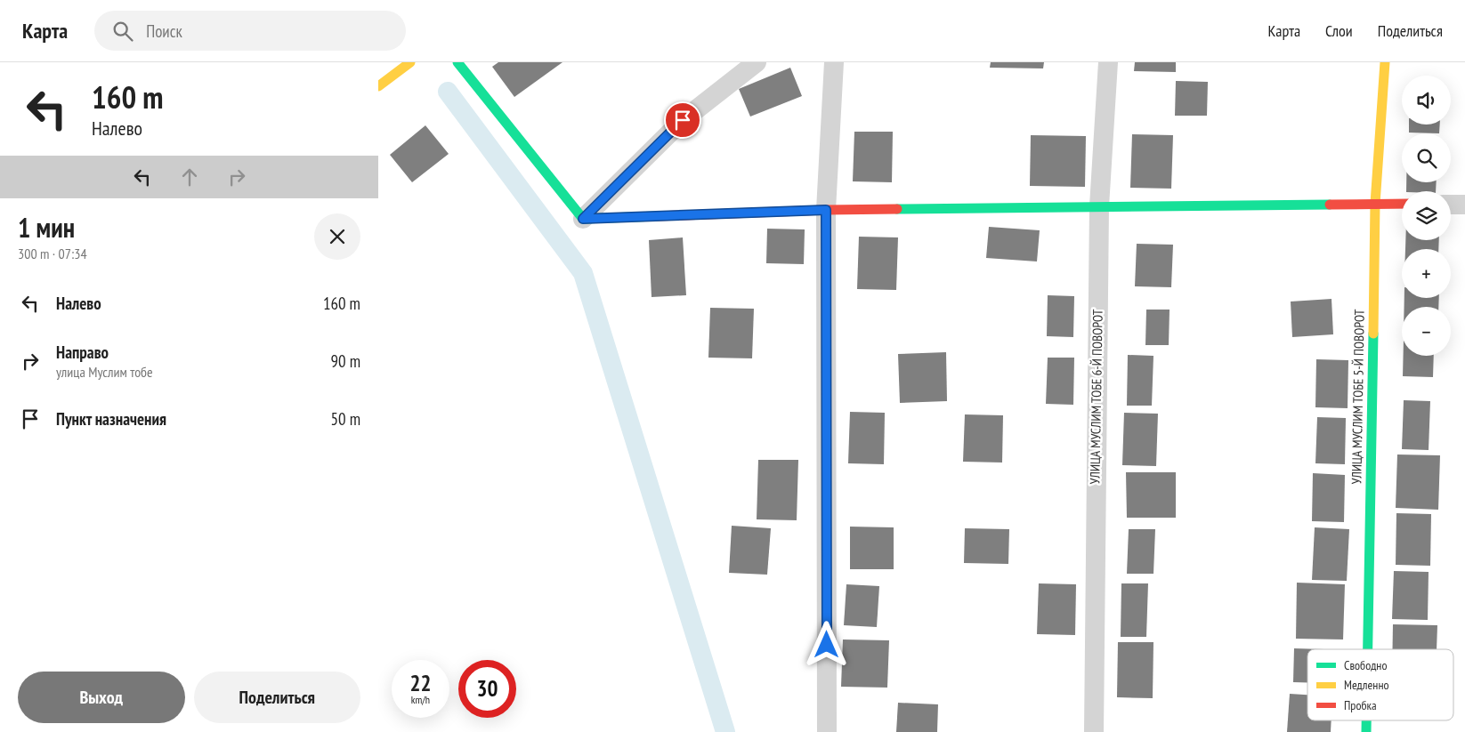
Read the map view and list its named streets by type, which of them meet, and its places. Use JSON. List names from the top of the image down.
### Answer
{
  "streets": {
    "street": ["УЛИЦА МУСЛИМ ТОБЕ 6-Й ПОВОРОТ", "УЛИЦА МУСЛИМ ТОБЕ 5-Й ПОВОРОТ"]
  },
  "legend": ["Свободно", "Медленно", "Пробка"],
  "page": {
    "header": "Карта",
    "search": "Поиск",
    "nav": ["Карта", "Слои", "Поделиться"],
    "turn": ["160 m", "Налево"],
    "map_buttons": ["+", "−"],
    "heading": ["1 мин", "300 m · 07:34"],
    "list": [
      {
        "name": "Налево",
        "value": "160 m"
      },
      {
        "name": "Направо",
        "note": "улица Муслим тобе",
        "value": "90 m"
      },
      {
        "name": "Пункт назначения",
        "value": "50 m"
      }
    ],
    "speed": "22 km/h",
    "limit": "30",
    "buttons": ["Выход", "Поделиться"]
  }
}
